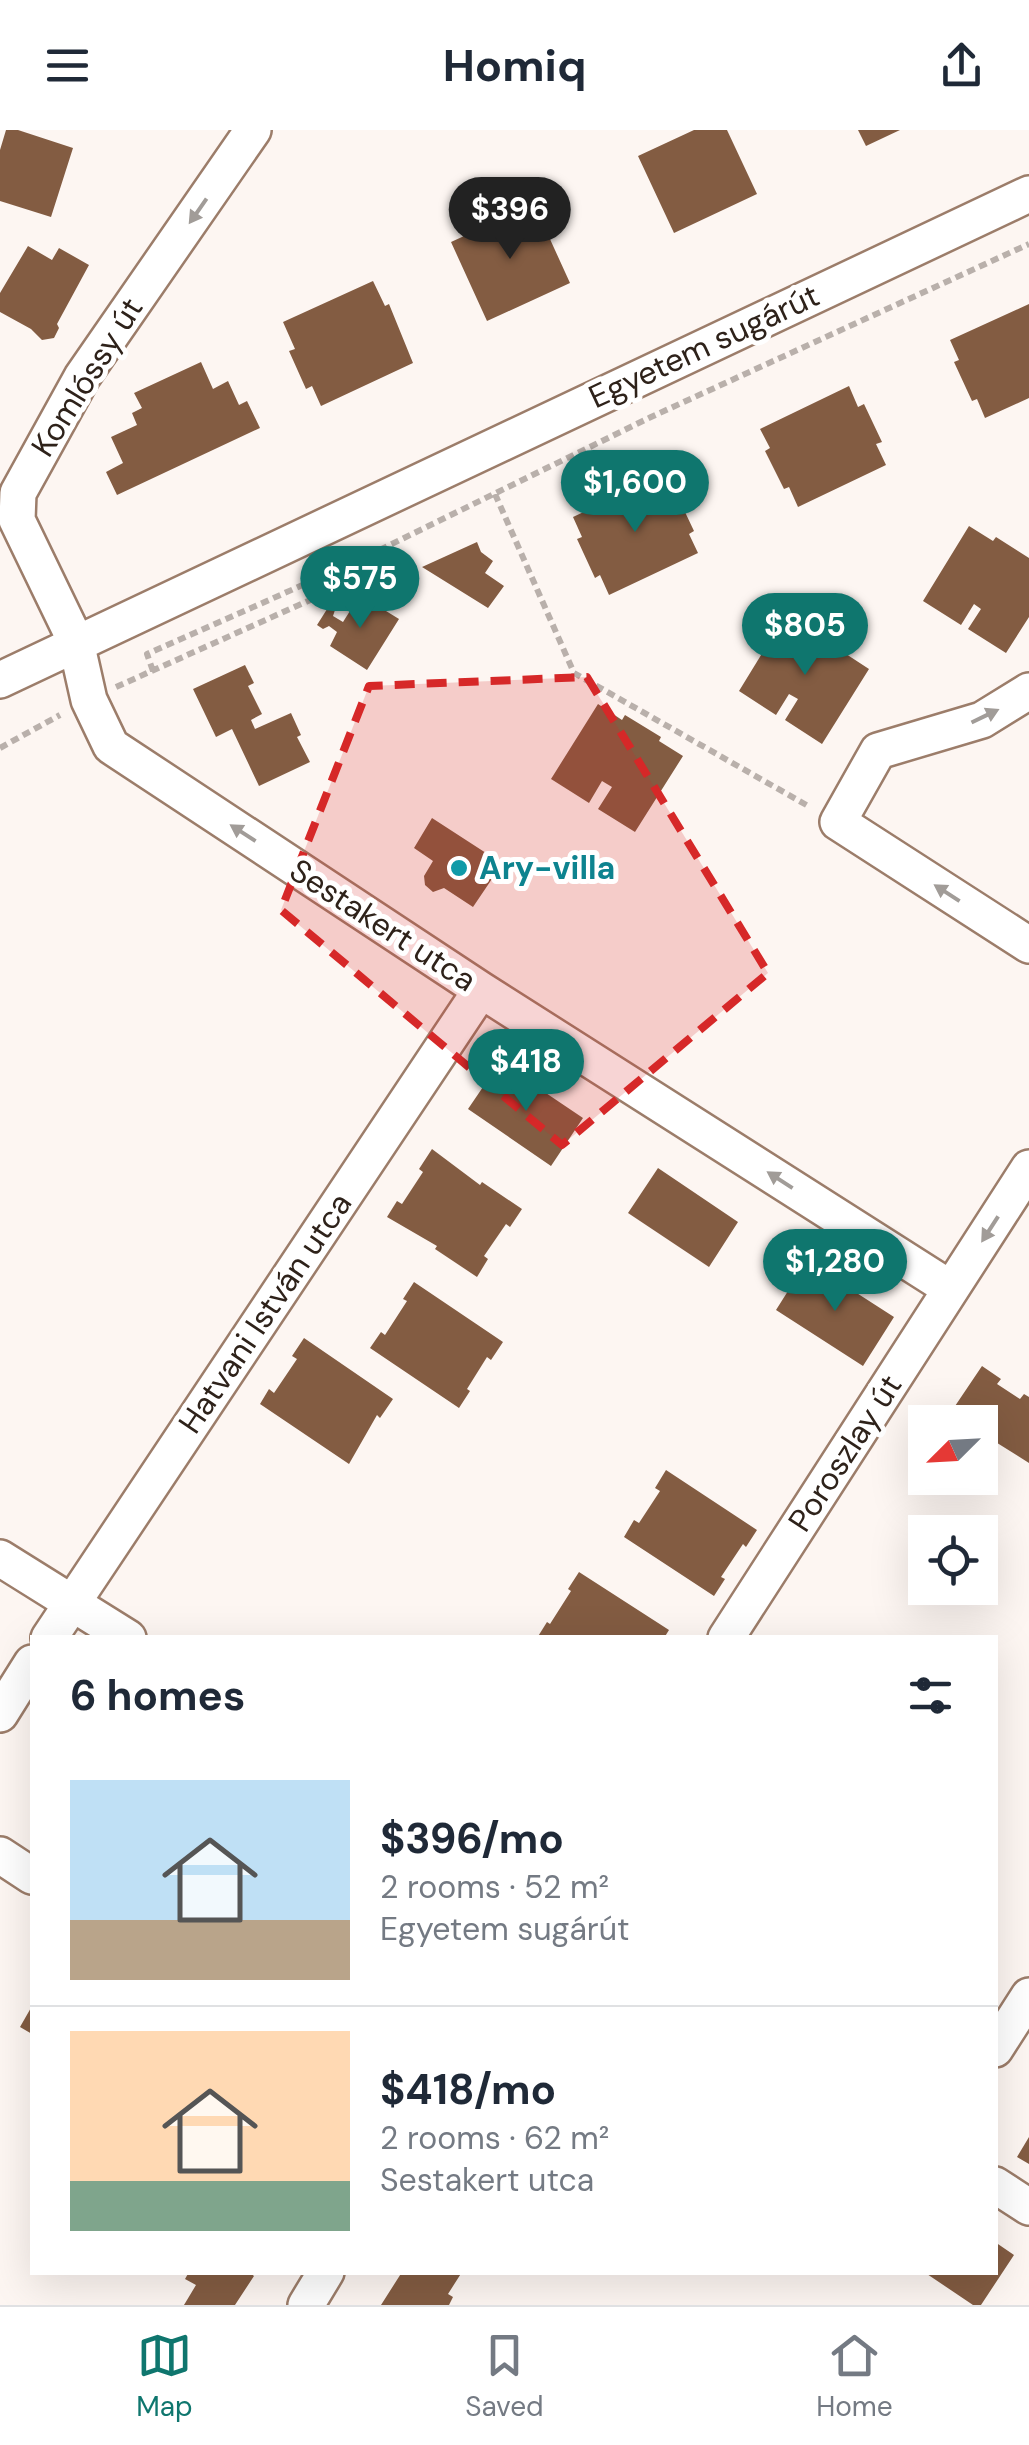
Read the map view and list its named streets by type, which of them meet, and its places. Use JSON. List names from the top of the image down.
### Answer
{
  "streets": {
    "street": [
      "Egyetem sugárút",
      "Komlóssy út",
      "Sestakert utca",
      "Hatvani István utca",
      "Poroszlay út"
    ]
  },
  "crossings": [
    ["Egyetem sugárút", "Komlóssy út"],
    ["Egyetem sugárút", "Sestakert utca"],
    ["Komlóssy út", "Sestakert utca"],
    ["Sestakert utca", "Hatvani István utca"],
    ["Sestakert utca", "Poroszlay út"]
  ],
  "one_way": ["Komlóssy út", "Sestakert utca"],
  "places": ["Ary-villa"],
  "north": "bottom left",
  "page": {
    "header": "Homiq",
    "price": [
      "$396",
      "$1,600",
      "$575",
      "$805",
      "$418",
      "$1,280"
    ],
    "heading": "6 homes",
    "list": [
      {
        "name": "$396/mo",
        "note": "2 rooms · 52 m² · Egyetem sugárút"
      },
      {
        "name": "$418/mo",
        "note": "2 rooms · 62 m² · Sestakert utca"
      }
    ],
    "tabs": ["Map", "Saved", "Home"]
  }
}
